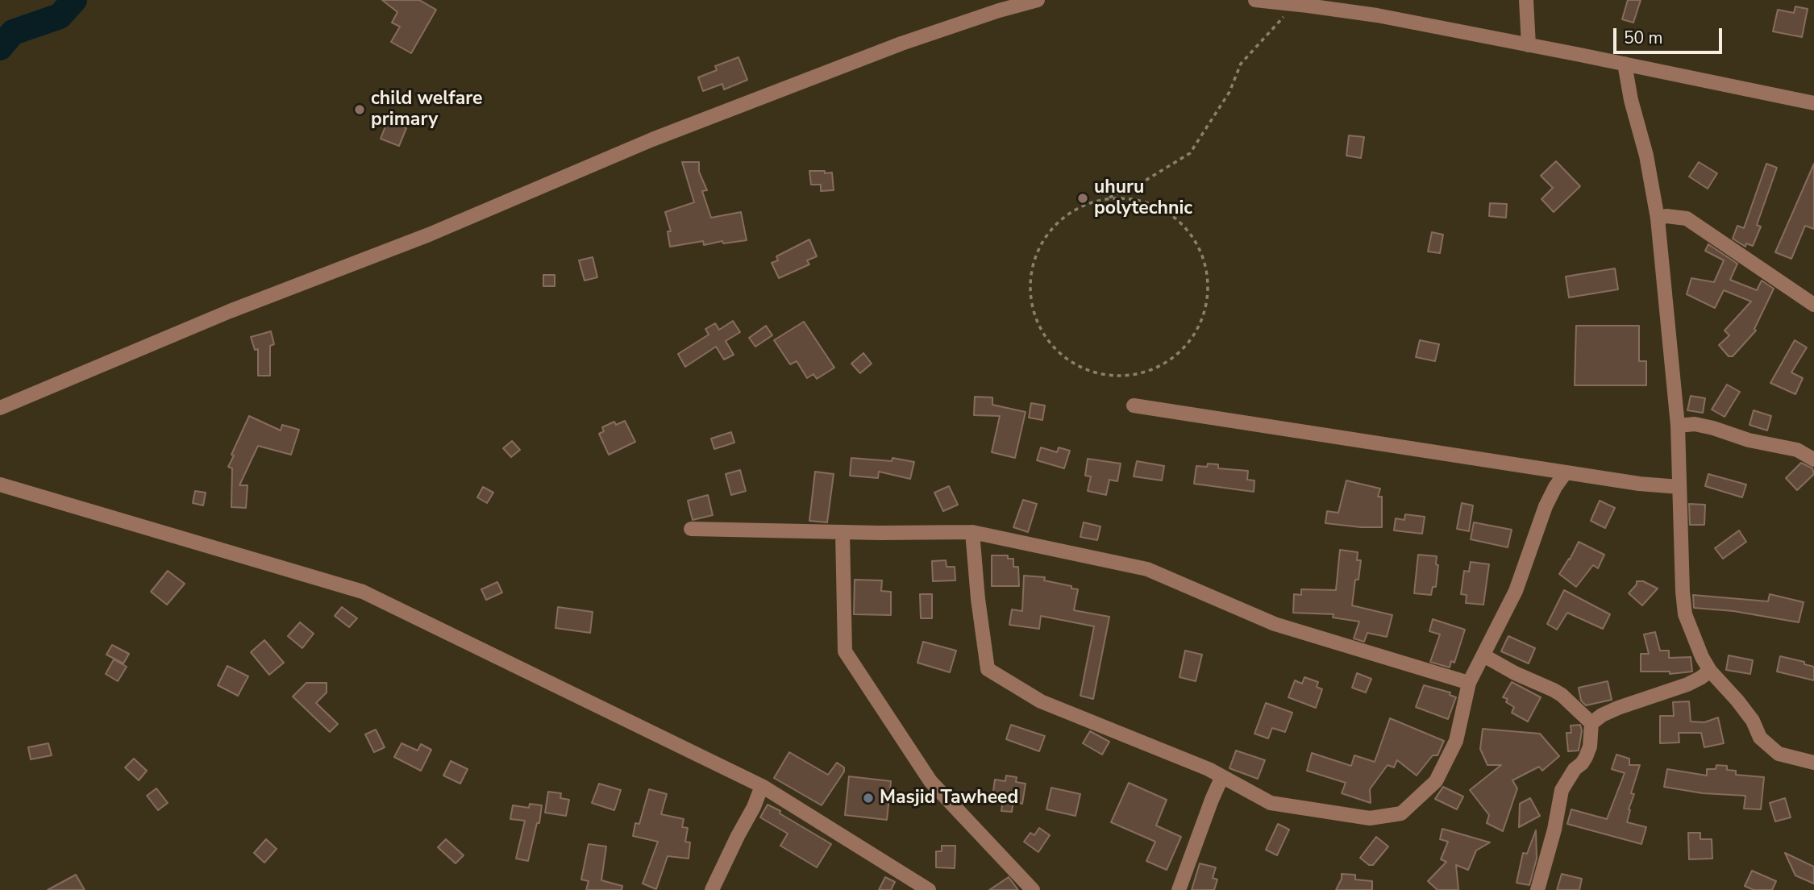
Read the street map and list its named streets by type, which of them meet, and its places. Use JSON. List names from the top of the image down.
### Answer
{
  "places": ["child welfare primary", "uhuru polytechnic", "Masjid Tawheed"],
  "scale_bar": "50 m"
}
